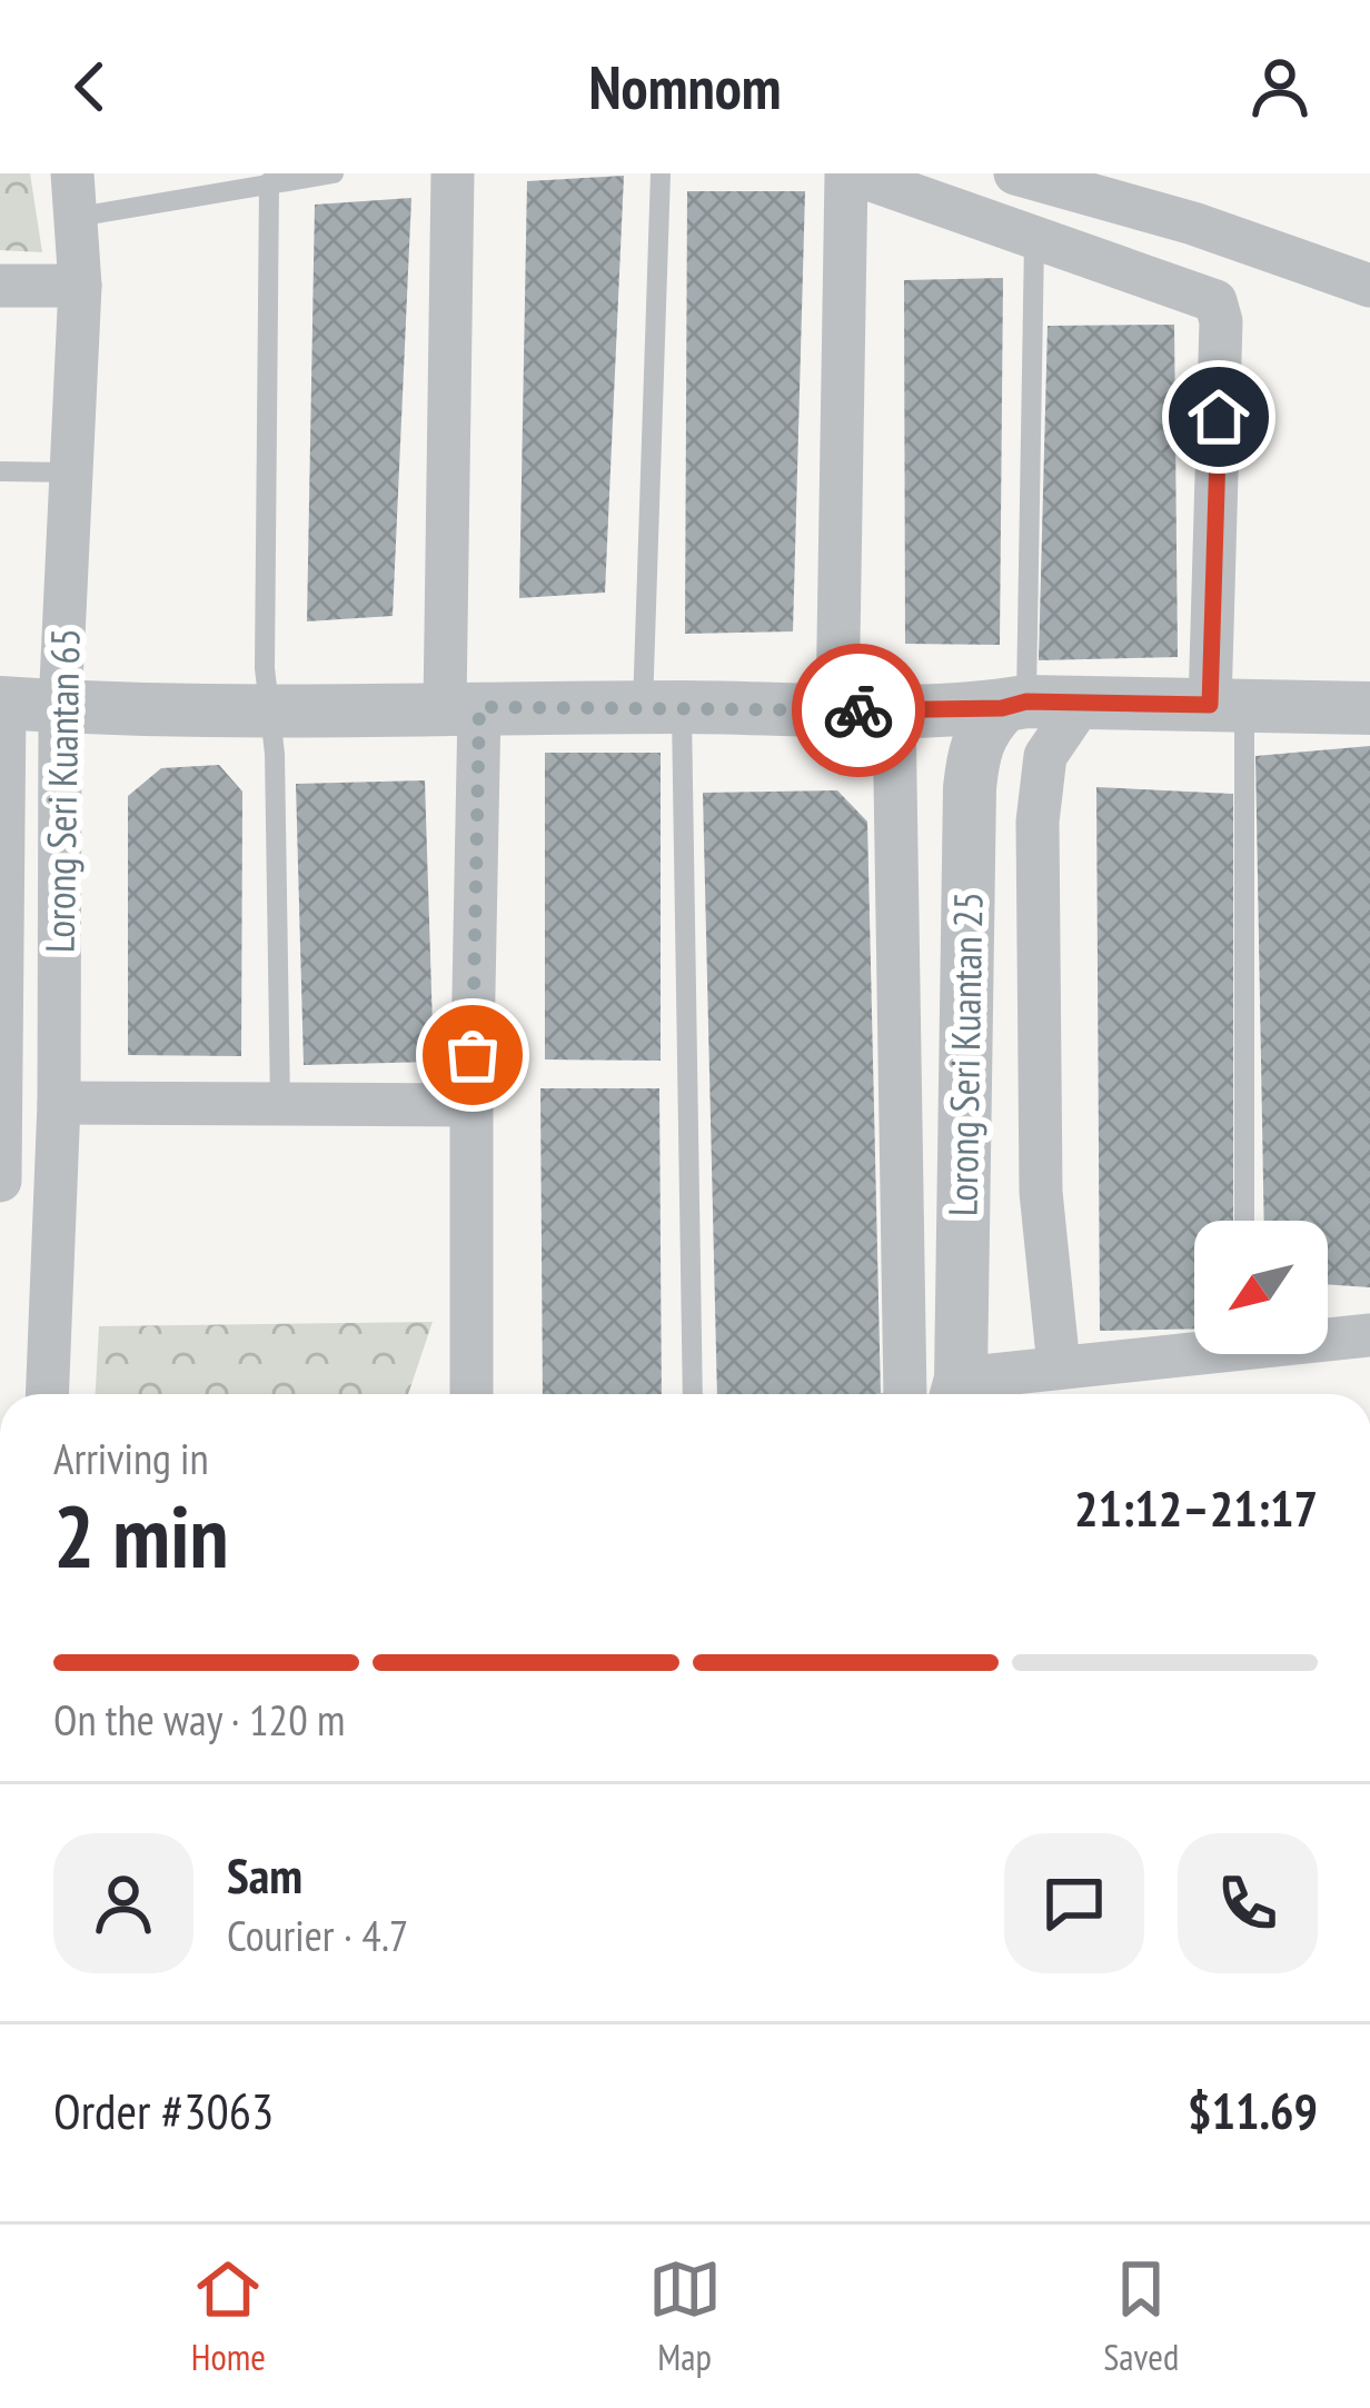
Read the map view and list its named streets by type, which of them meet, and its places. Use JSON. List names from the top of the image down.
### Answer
{
  "streets": {
    "street": ["Lorong Seri Kuantan 65", "Lorong Seri Kuantan 25"]
  },
  "north": "bottom left",
  "page": {
    "header": "Nomnom",
    "heading": ["2 min", "Arriving in", "21:12–21:17"],
    "panel": [
      "Sam",
      "Courier · 4.7",
      "Order #3063",
      "$11.69"
    ],
    "bar": "On the way · 120 m",
    "tabs": ["Home", "Map", "Saved"]
  }
}
